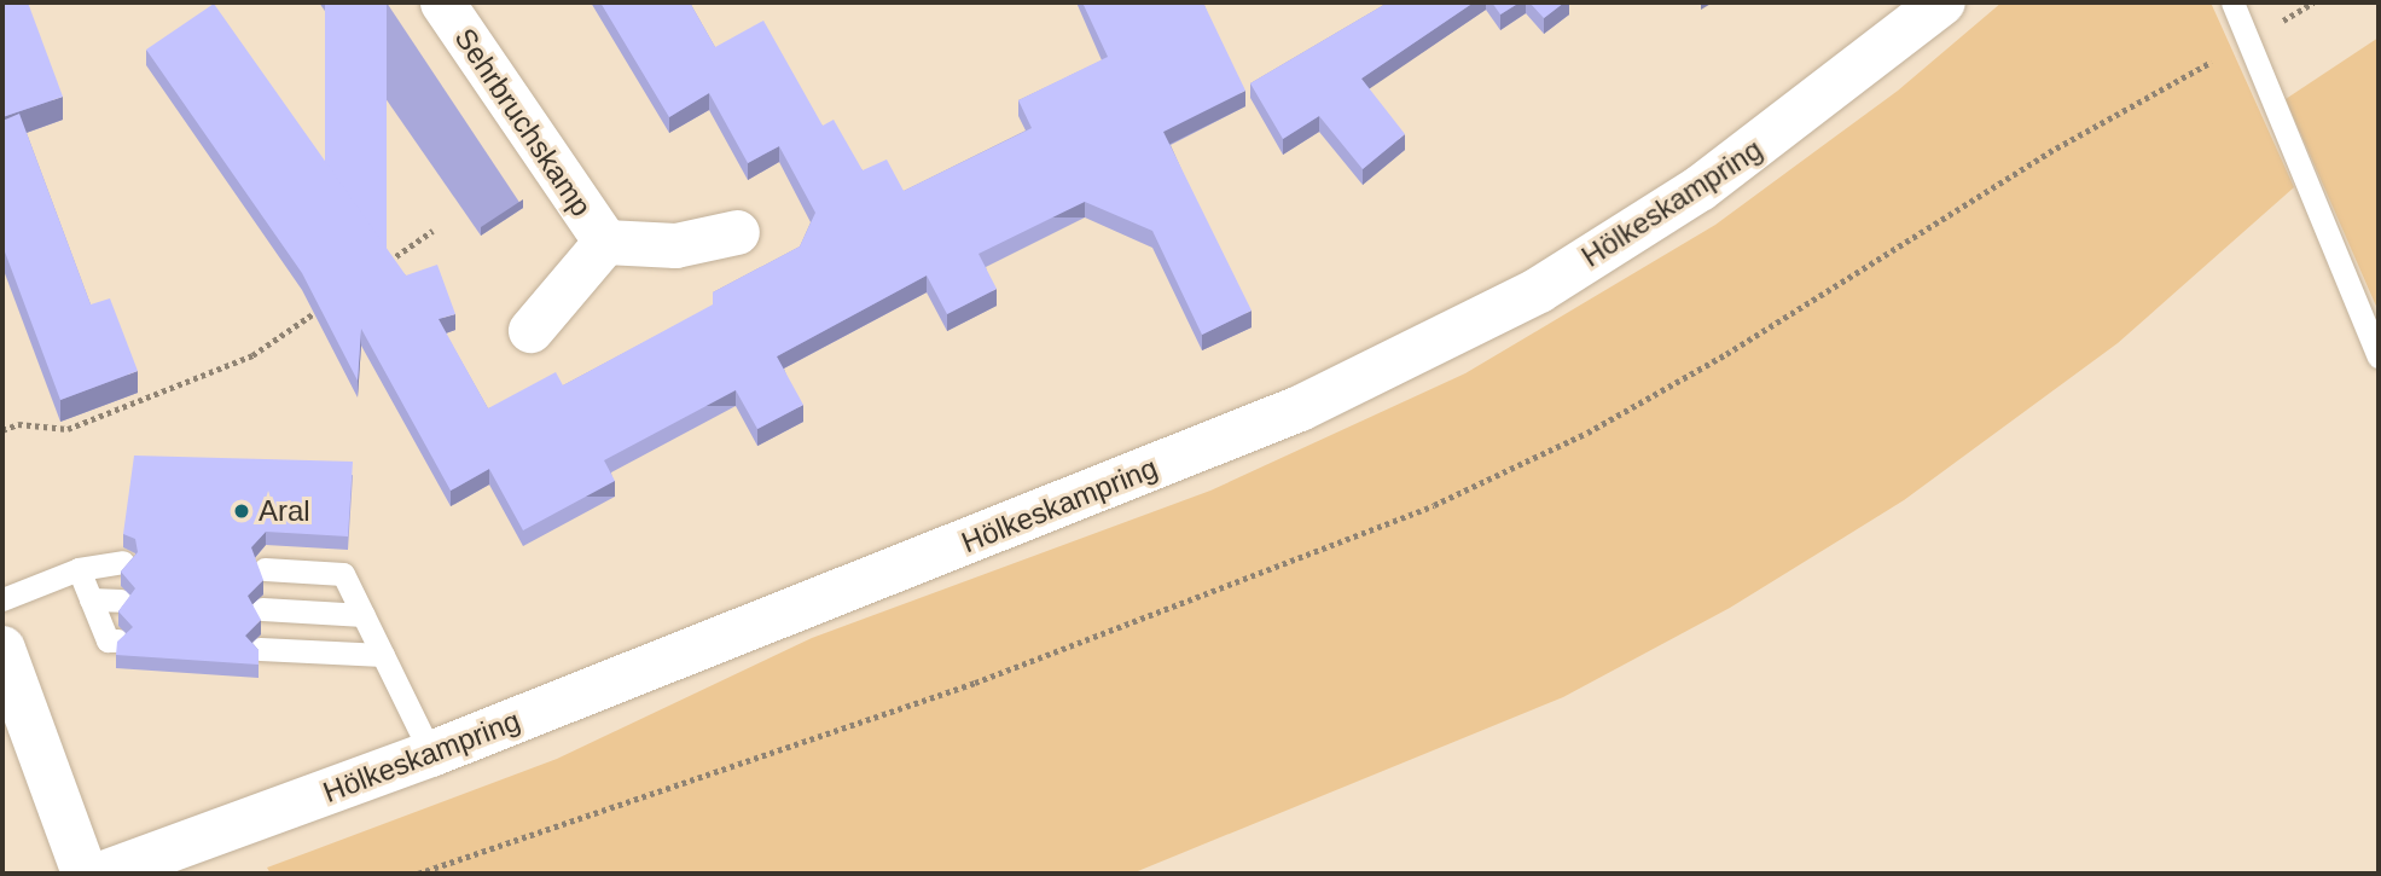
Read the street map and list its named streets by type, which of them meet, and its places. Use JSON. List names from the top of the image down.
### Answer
{
  "streets": {
    "main road": ["Hölkeskampring"],
    "street": ["Sehrbruchskamp"]
  },
  "places": ["Aral"]
}
